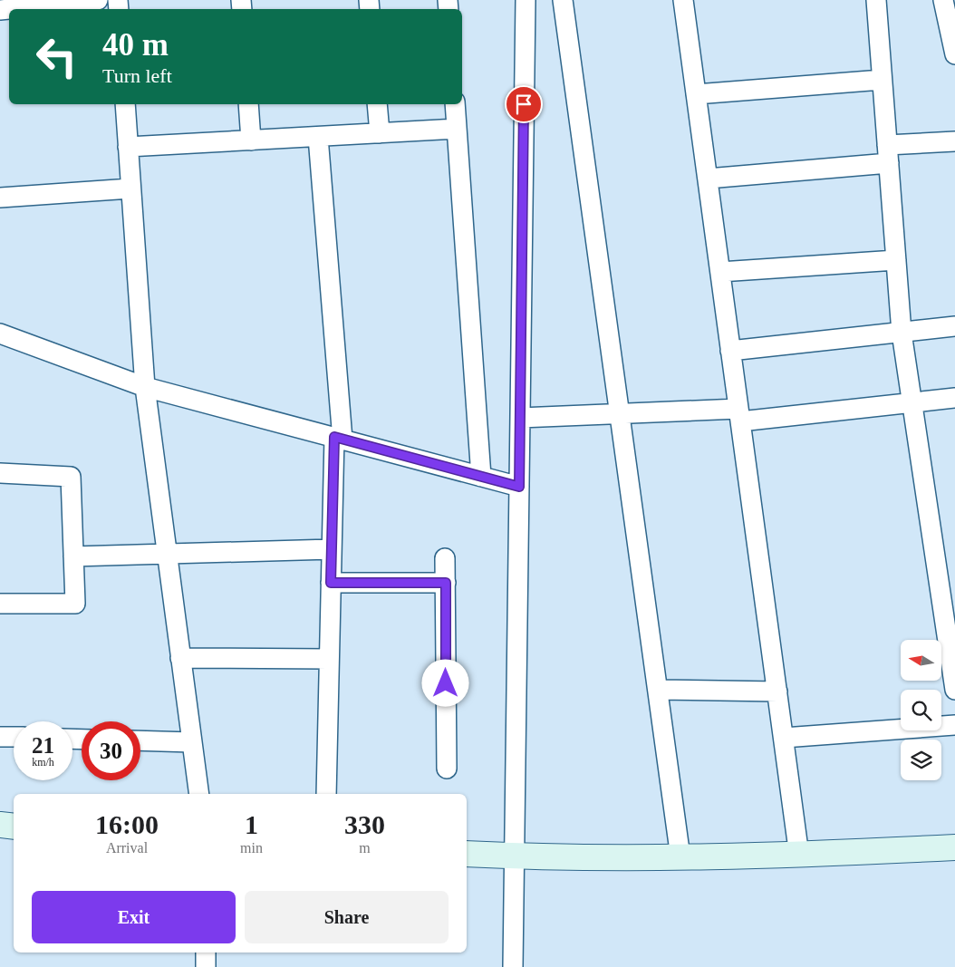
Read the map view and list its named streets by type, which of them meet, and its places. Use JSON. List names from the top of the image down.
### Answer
{
  "north": "left",
  "page": {
    "turn": ["40 m", "Turn left"],
    "speed": "21 km/h",
    "limit": "30",
    "eta": [
      "16:00",
      "Arrival",
      "1",
      "min",
      "330",
      "m"
    ],
    "buttons": ["Exit", "Share"]
  }
}
